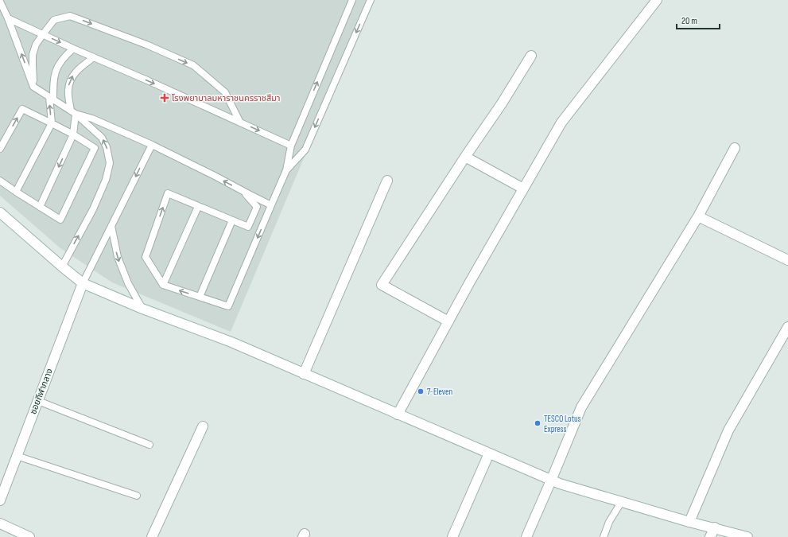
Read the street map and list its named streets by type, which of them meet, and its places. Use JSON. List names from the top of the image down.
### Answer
{
  "streets": {
    "street": ["ซอยกีฬากลาง"]
  },
  "places": {
    "health": ["โรงพยาบาลมหาราชนครราชสีมา"],
    "other": ["7-Eleven", "TESCO Lotus Express"]
  },
  "scale_bar": "20 m"
}
